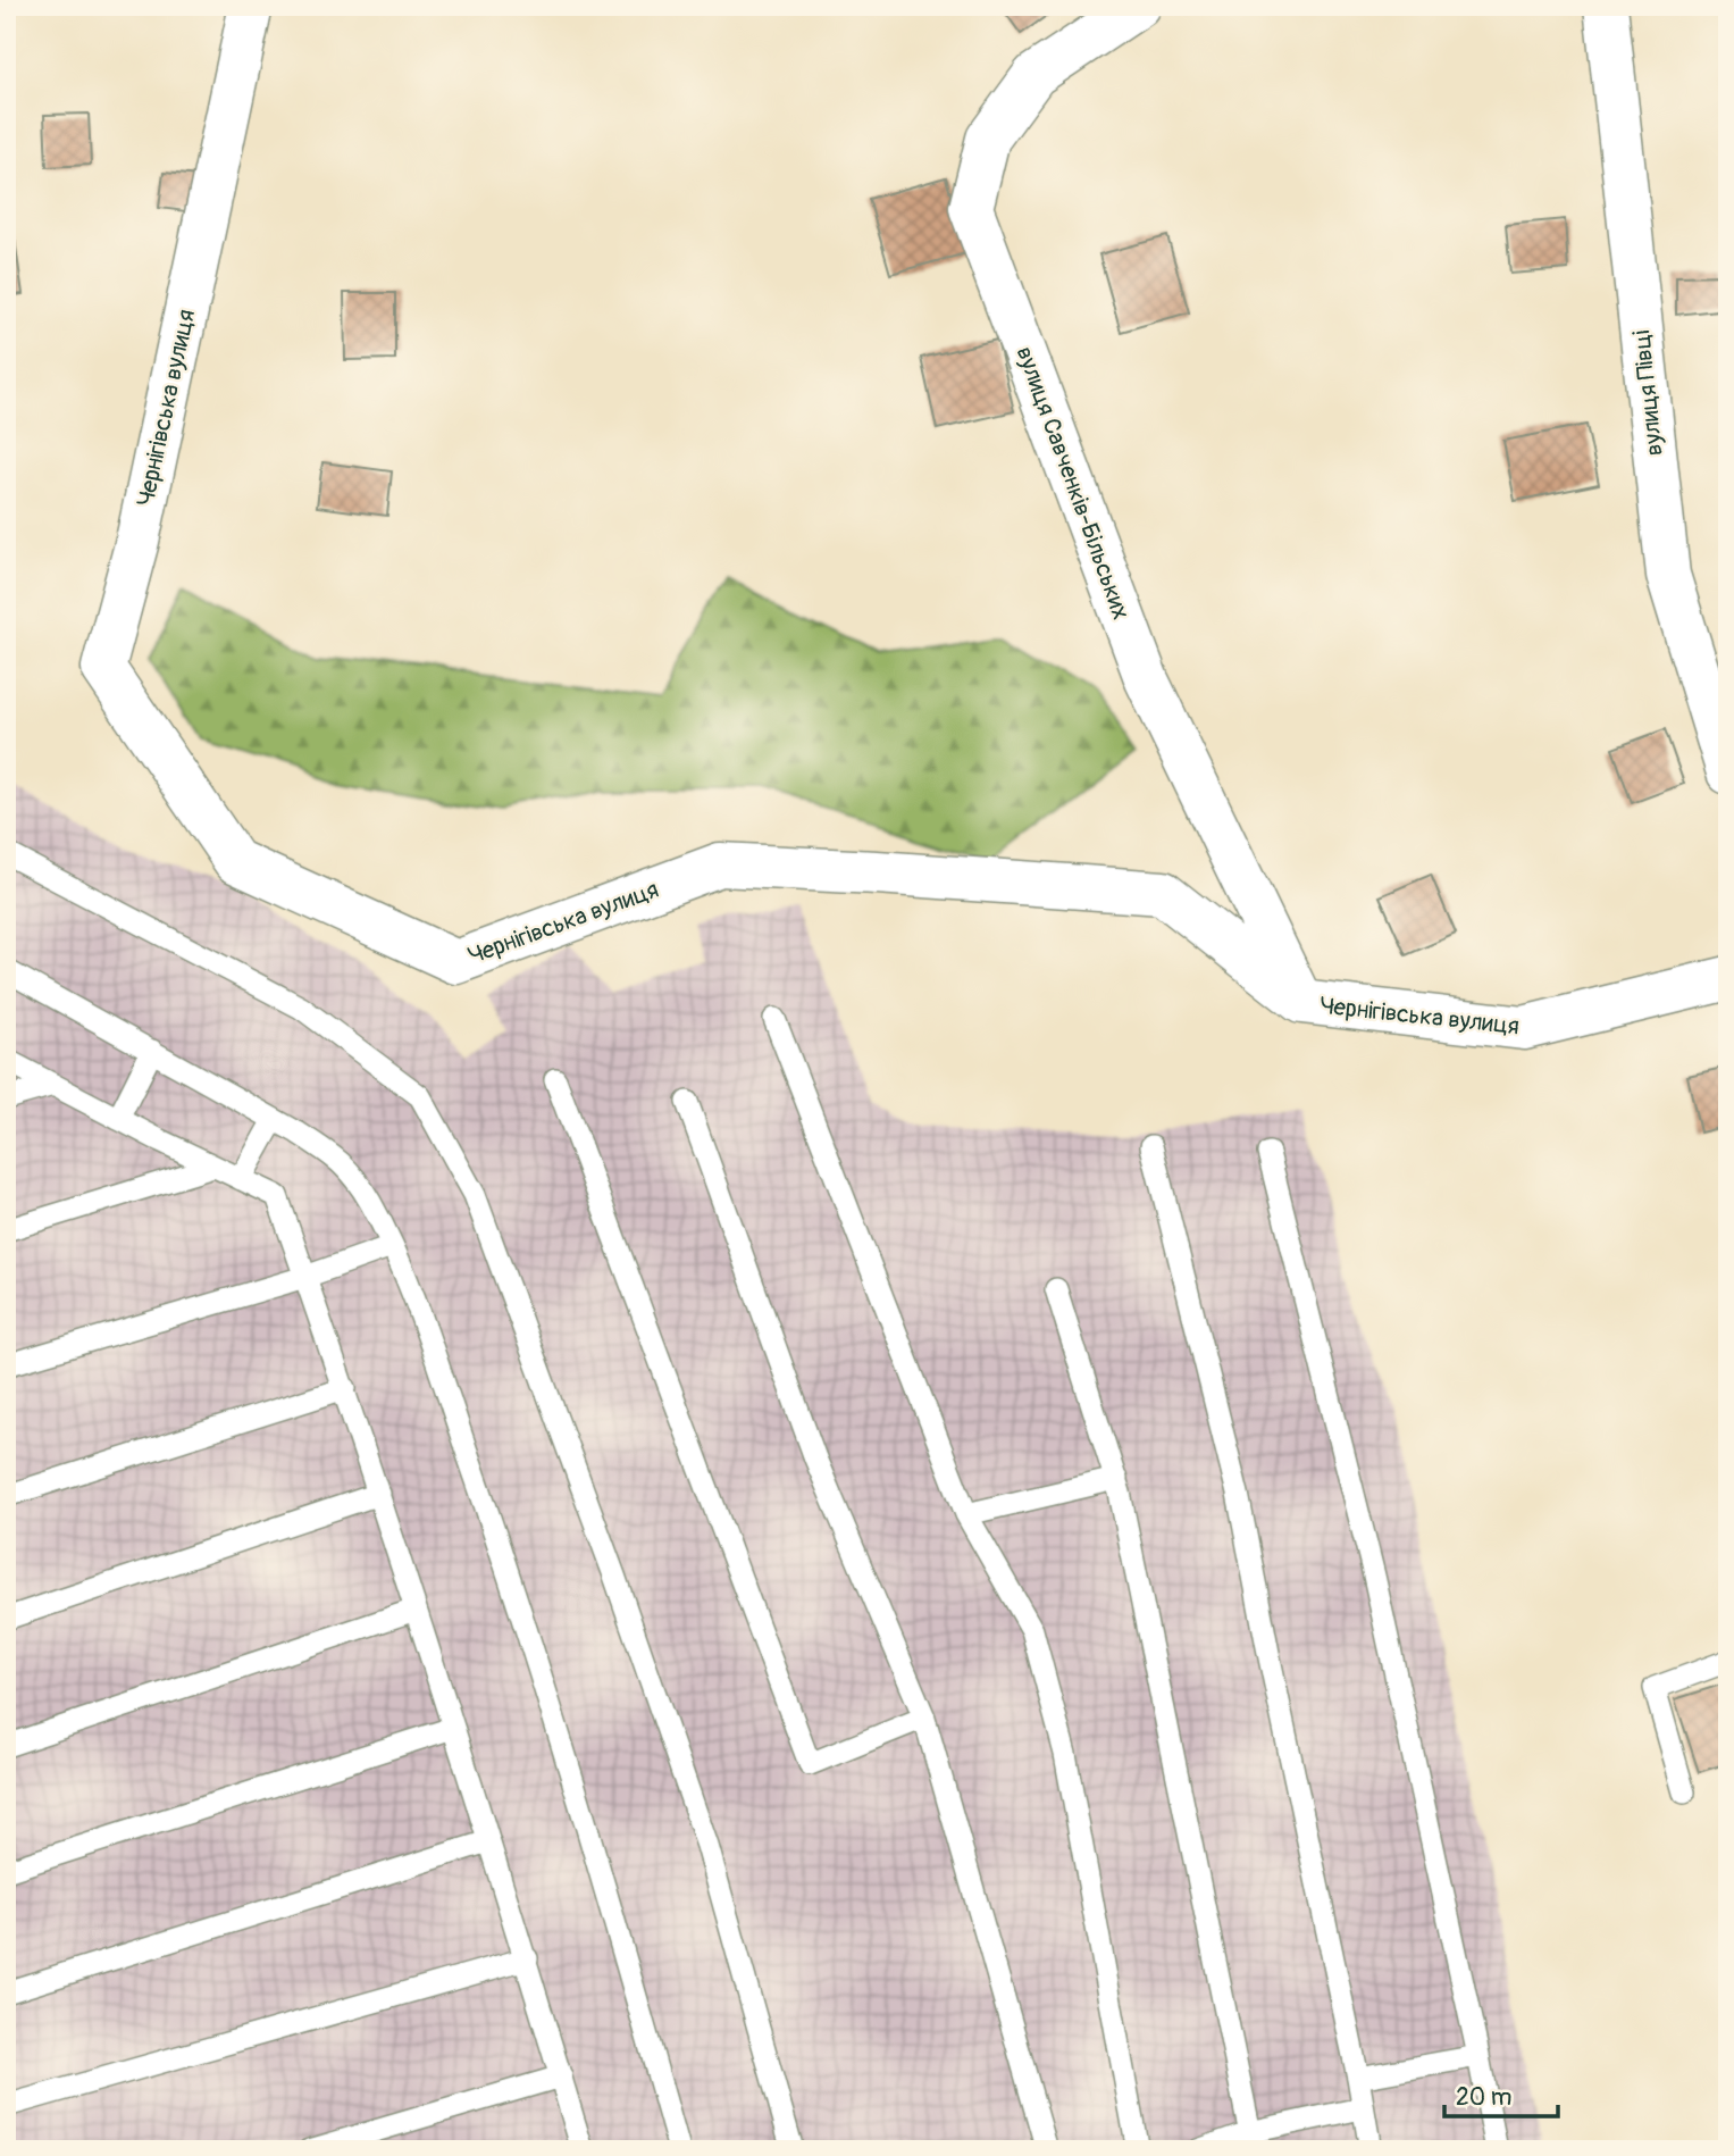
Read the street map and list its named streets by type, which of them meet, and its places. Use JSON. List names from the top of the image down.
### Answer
{
  "streets": {
    "street": ["вулиця Півці", "Чернігівська вулиця", "вулиця Савченків-Більських"]
  },
  "crossings": [
    ["Чернігівська вулиця", "вулиця Савченків-Більських"]
  ],
  "scale_bar": "20 m"
}
